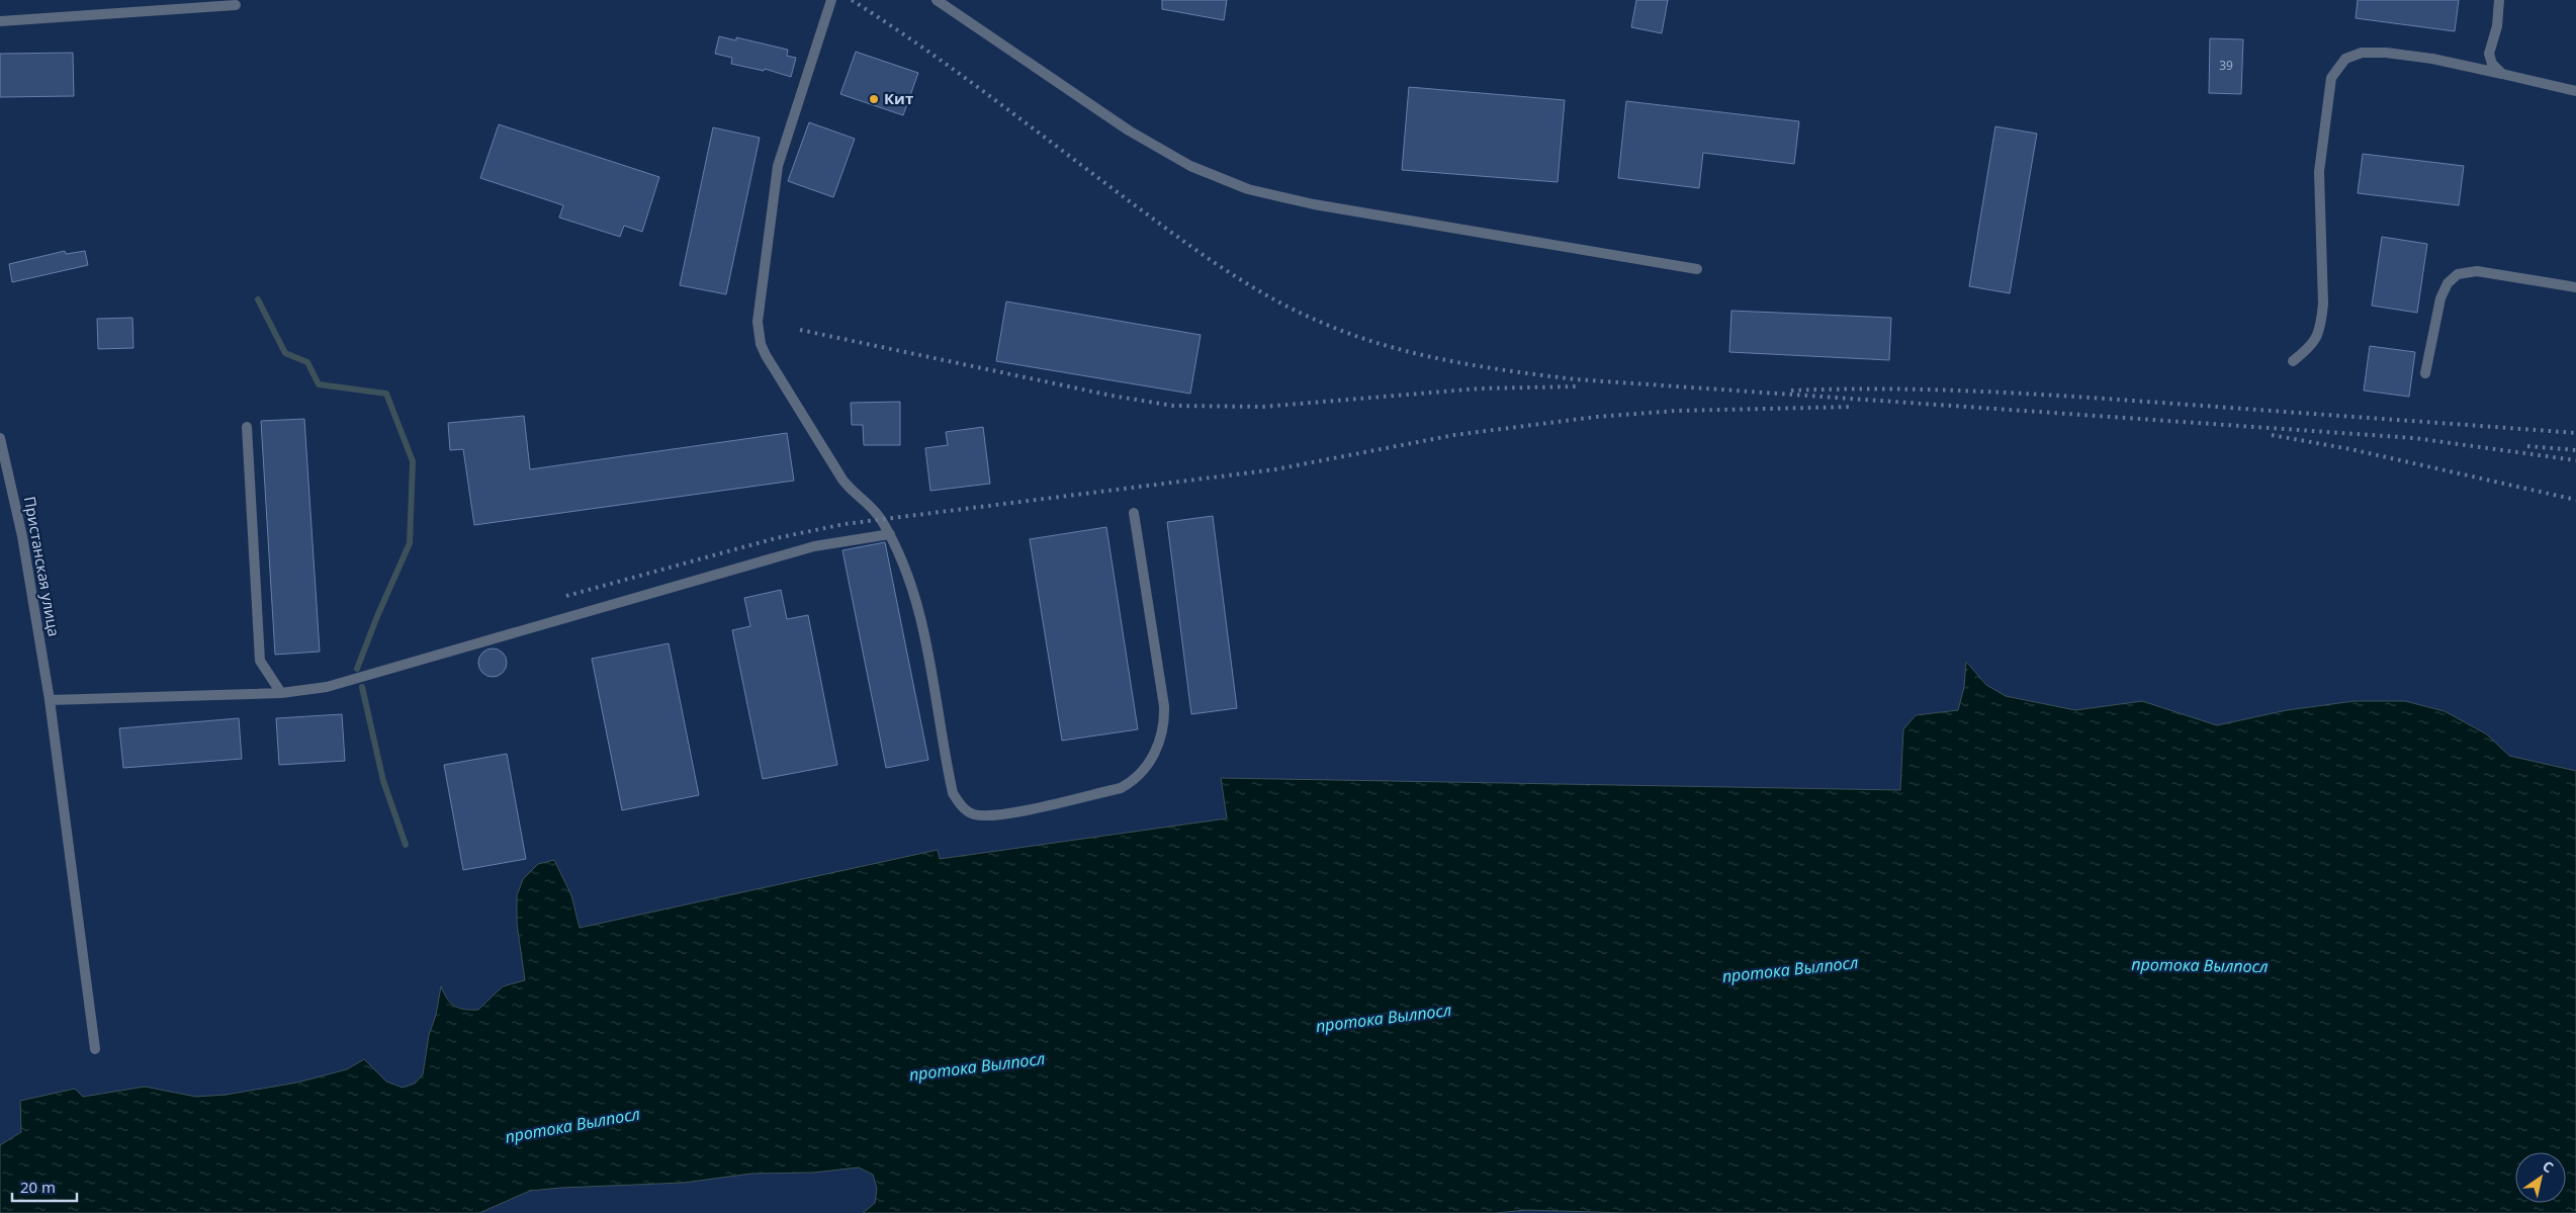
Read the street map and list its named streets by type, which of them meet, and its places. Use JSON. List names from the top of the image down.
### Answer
{
  "streets": {
    "street": ["Пристанская улица"]
  },
  "water": ["протока Вылпосл"],
  "places": ["Кит"],
  "house_numbers": ["39"],
  "scale_bar": "20 m",
  "north": "top right"
}
